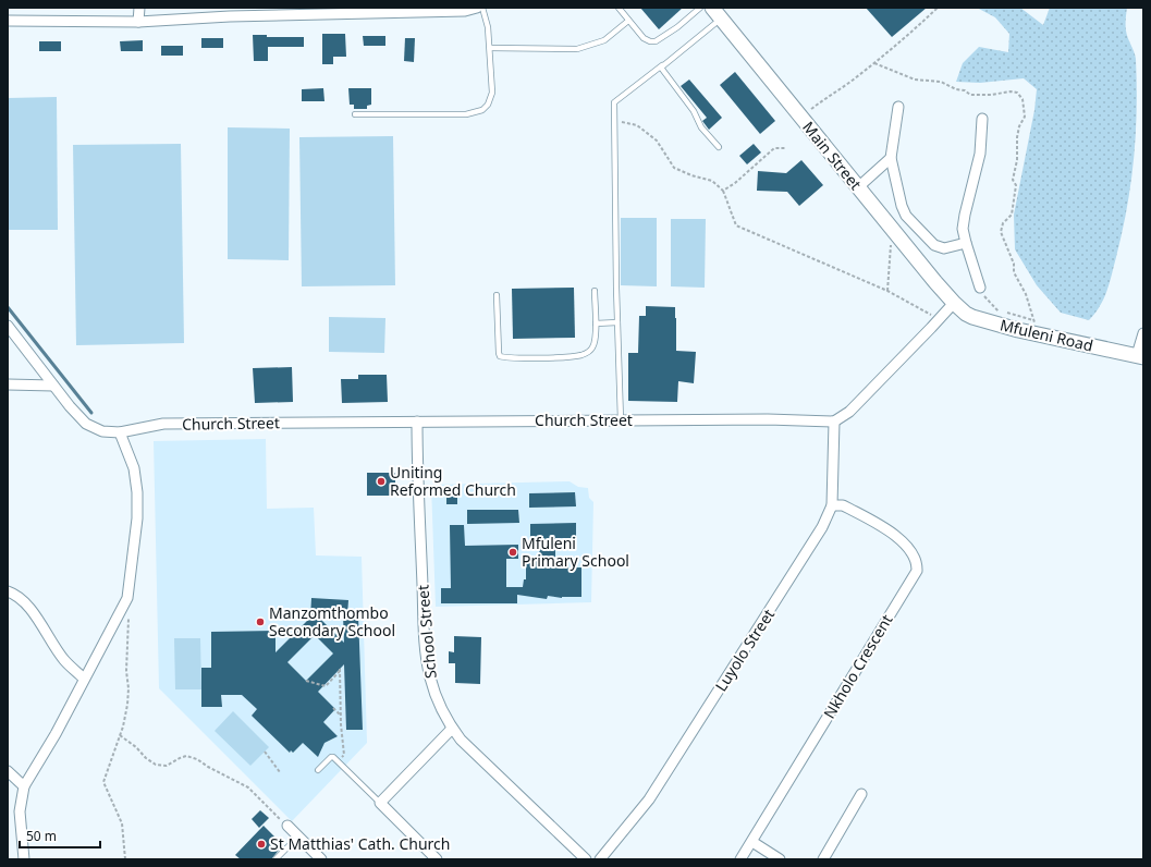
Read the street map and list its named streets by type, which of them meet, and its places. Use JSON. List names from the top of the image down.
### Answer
{
  "streets": {
    "street": [
      "Main Street",
      "Mfuleni Road",
      "Church Street",
      "School Street",
      "Luyolo Street",
      "Nkholo Crescent"
    ]
  },
  "crossings": [
    ["Main Street", "Mfuleni Road"],
    ["Church Street", "School Street"],
    ["Church Street", "Luyolo Street"],
    ["Luyolo Street", "Nkholo Crescent"]
  ],
  "places": [
    "Uniting Reformed Church",
    "Mfuleni Primary School",
    "Manzomthombo Secondary School",
    "St Matthias' Cath. Church"
  ],
  "scale_bar": "50 m"
}
